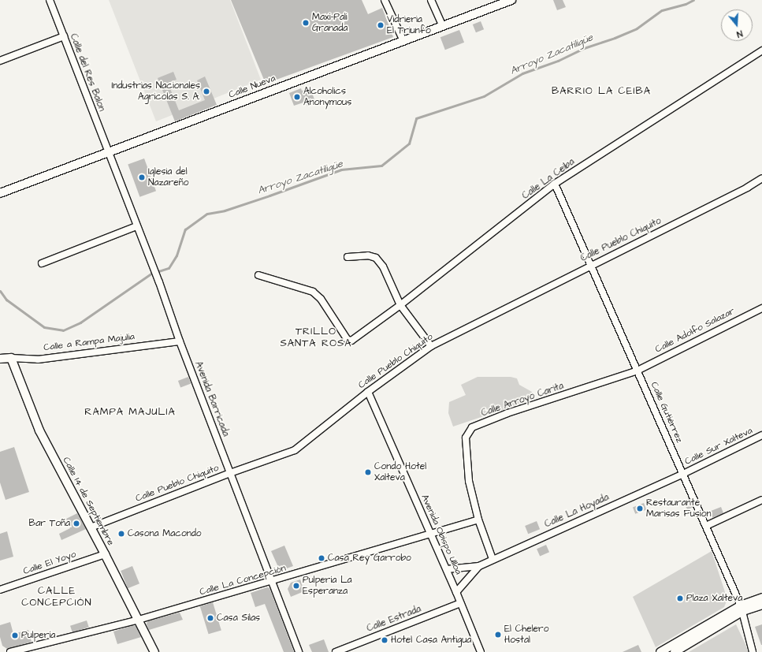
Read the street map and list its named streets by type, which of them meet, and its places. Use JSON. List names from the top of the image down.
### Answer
{
  "streets": {
    "street": [
      "Calle del Res Balon",
      "Calle Nueva",
      "Calle La Ceiba",
      "Calle Pueblo Chiquito",
      "Calle Adolfo Salazar",
      "Calle a Rampa Majulia",
      "Avenida Barricada",
      "Calle Arroyo Carita",
      "Calle Gutiérrez",
      "Calle Sur Xalteva",
      "Calle 14 de Septiembre",
      "Calle La Hoyada",
      "Avenida Obispo Ulloa",
      "Calle El Yoyo",
      "Calle La Concepción",
      "Calle Estrada"
    ]
  },
  "crossings": [
    ["Calle del Res Balon", "Calle Nueva"],
    ["Calle del Res Balon", "Avenida Barricada"],
    ["Calle Nueva", "Avenida Barricada"],
    ["Calle La Ceiba", "Calle Gutiérrez"],
    ["Calle Pueblo Chiquito", "Avenida Barricada"],
    ["Calle Pueblo Chiquito", "Calle Gutiérrez"],
    ["Calle Pueblo Chiquito", "Calle 14 de Septiembre"],
    ["Calle Pueblo Chiquito", "Avenida Obispo Ulloa"],
    ["Calle Adolfo Salazar", "Calle Arroyo Carita"],
    ["Calle Adolfo Salazar", "Calle Gutiérrez"],
    ["Calle a Rampa Majulia", "Avenida Barricada"],
    ["Calle a Rampa Majulia", "Calle 14 de Septiembre"],
    ["Avenida Barricada", "Calle La Concepción"],
    ["Calle Arroyo Carita", "Calle Gutiérrez"],
    ["Calle Arroyo Carita", "Calle La Hoyada"],
    ["Calle Arroyo Carita", "Calle La Concepción"],
    ["Calle Gutiérrez", "Calle Sur Xalteva"],
    ["Calle Gutiérrez", "Calle La Hoyada"],
    ["Calle Sur Xalteva", "Calle La Hoyada"],
    ["Calle 14 de Septiembre", "Calle El Yoyo"],
    ["Calle 14 de Septiembre", "Calle La Concepción"],
    ["Calle La Hoyada", "Avenida Obispo Ulloa"],
    ["Avenida Obispo Ulloa", "Calle La Concepción"],
    ["Avenida Obispo Ulloa", "Calle Estrada"]
  ],
  "districts": [
    "BARRIO LA CEIBA",
    "TRILLO SANTA ROSA",
    "RAMPA MAJULIA",
    "CALLE CONCEPCIÓN"
  ],
  "water": ["Arroyo Zacatiligüe"],
  "places": [
    "Maxi-Pali Granada",
    "Vidrieria El Triunfo",
    "Industrias Nacionales Agricolas S. A.",
    "Alcoholics Anonymous",
    "Iglesia del Nazareño",
    "Condo Hotel Xalteva",
    "Restaurante Marisas Fusion",
    "Bar Toña",
    "Casona Macondo",
    "Casa Rey Garrobo",
    "Pulpería La Esperanza",
    "Plaza Xalteva",
    "Casa Silas",
    "El Chelero Hostal",
    "Pulpería",
    "Hotel Casa Antigua"
  ],
  "north": "bottom"
}
